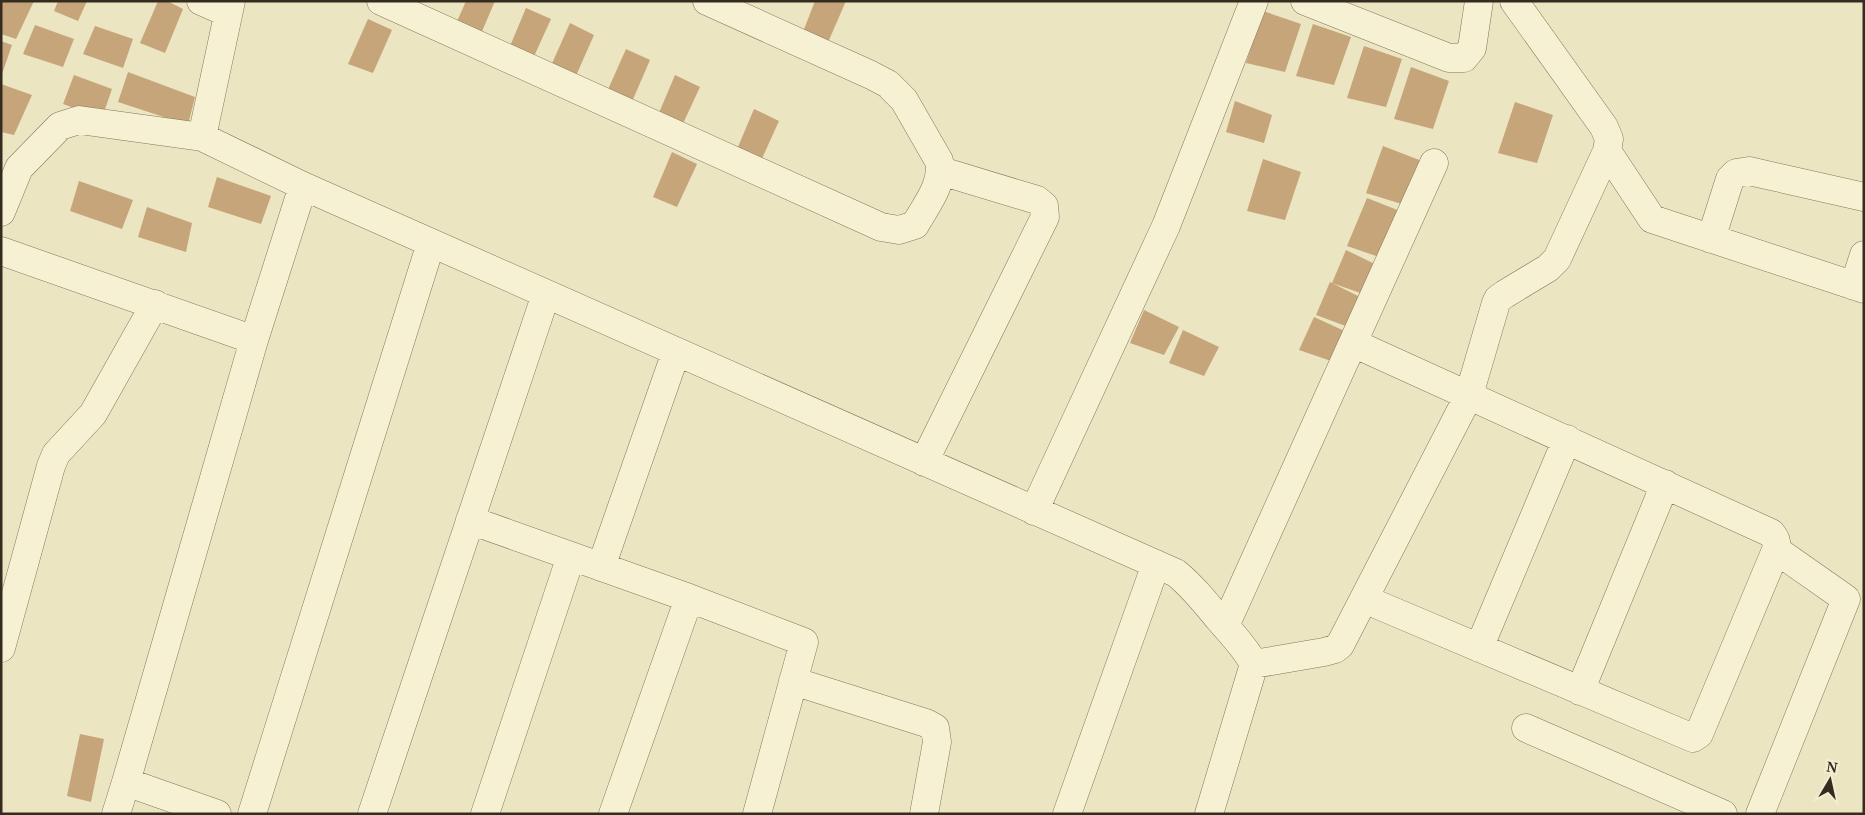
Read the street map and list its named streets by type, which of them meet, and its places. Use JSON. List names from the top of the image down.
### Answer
{
  "north": "top"
}
